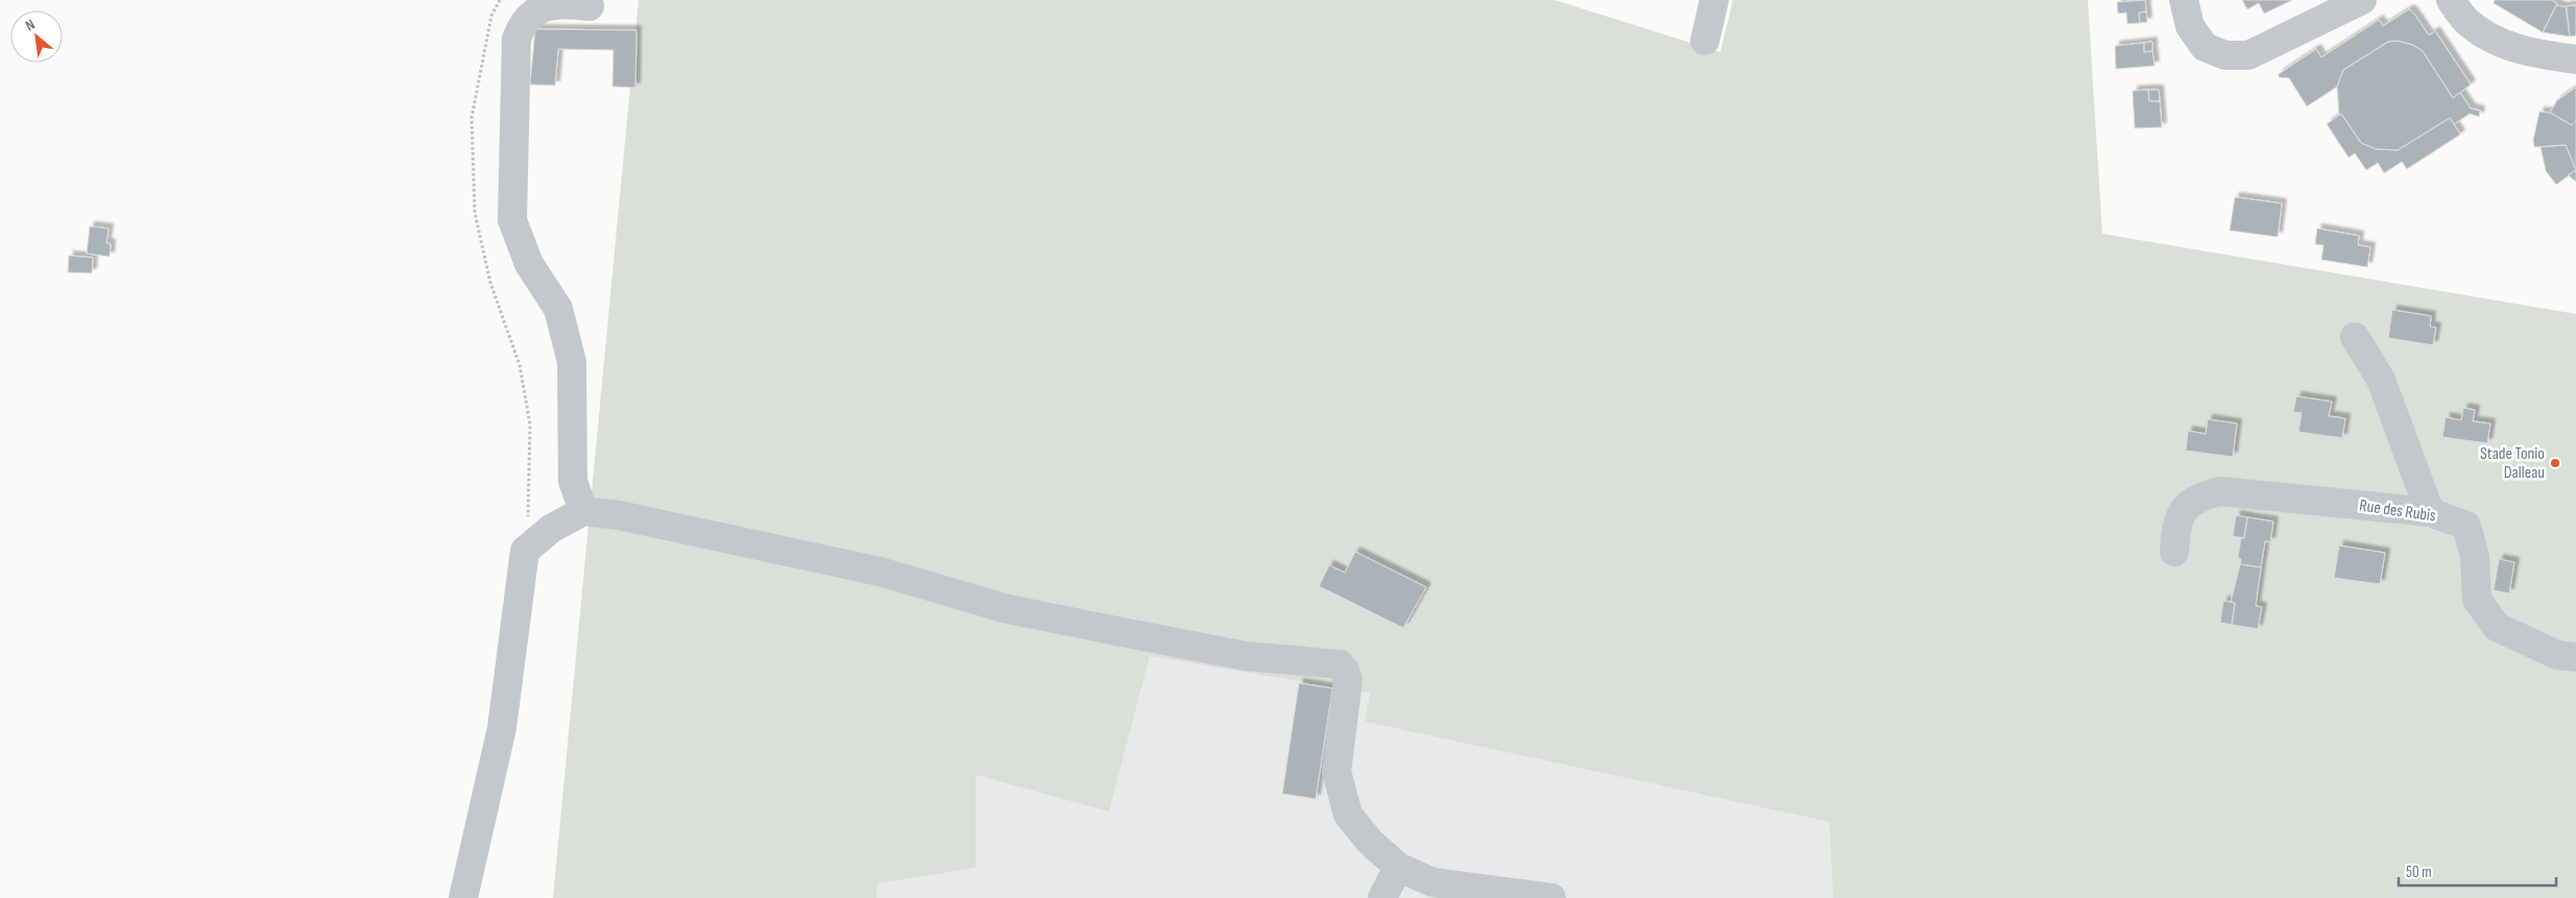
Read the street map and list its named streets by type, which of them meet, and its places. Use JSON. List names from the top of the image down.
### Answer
{
  "streets": {
    "street": ["Rue des Rubis"]
  },
  "places": ["Stade Tonio Dalleau"],
  "scale_bar": "50 m",
  "north": "top left"
}
